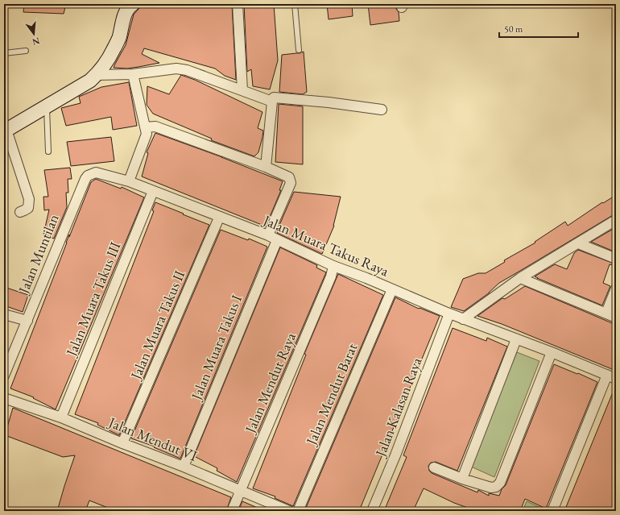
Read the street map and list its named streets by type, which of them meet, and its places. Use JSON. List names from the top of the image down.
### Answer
{
  "streets": {
    "street": [
      "Jalan Muara Takus Raya",
      "Jalan Muntilan",
      "Jalan Muara Takus III",
      "Jalan Muara Takus II",
      "Jalan Muara Takus I",
      "Jalan Mendut Raya",
      "Jalan Mendut Barat",
      "Jalan Kalasan Raya",
      "Jalan Mendut VI"
    ]
  },
  "crossings": [
    ["Jalan Muara Takus Raya", "Jalan Muntilan"],
    ["Jalan Muara Takus Raya", "Jalan Muara Takus III"],
    ["Jalan Muara Takus Raya", "Jalan Muara Takus II"],
    ["Jalan Muara Takus Raya", "Jalan Muara Takus I"],
    ["Jalan Muara Takus Raya", "Jalan Mendut Raya"],
    ["Jalan Muara Takus Raya", "Jalan Mendut Barat"],
    ["Jalan Muara Takus Raya", "Jalan Kalasan Raya"],
    ["Jalan Muara Takus III", "Jalan Mendut VI"],
    ["Jalan Muara Takus II", "Jalan Mendut VI"],
    ["Jalan Muara Takus I", "Jalan Mendut VI"],
    ["Jalan Mendut Raya", "Jalan Mendut VI"]
  ],
  "scale_bar": "50 m",
  "north": "bottom"
}
